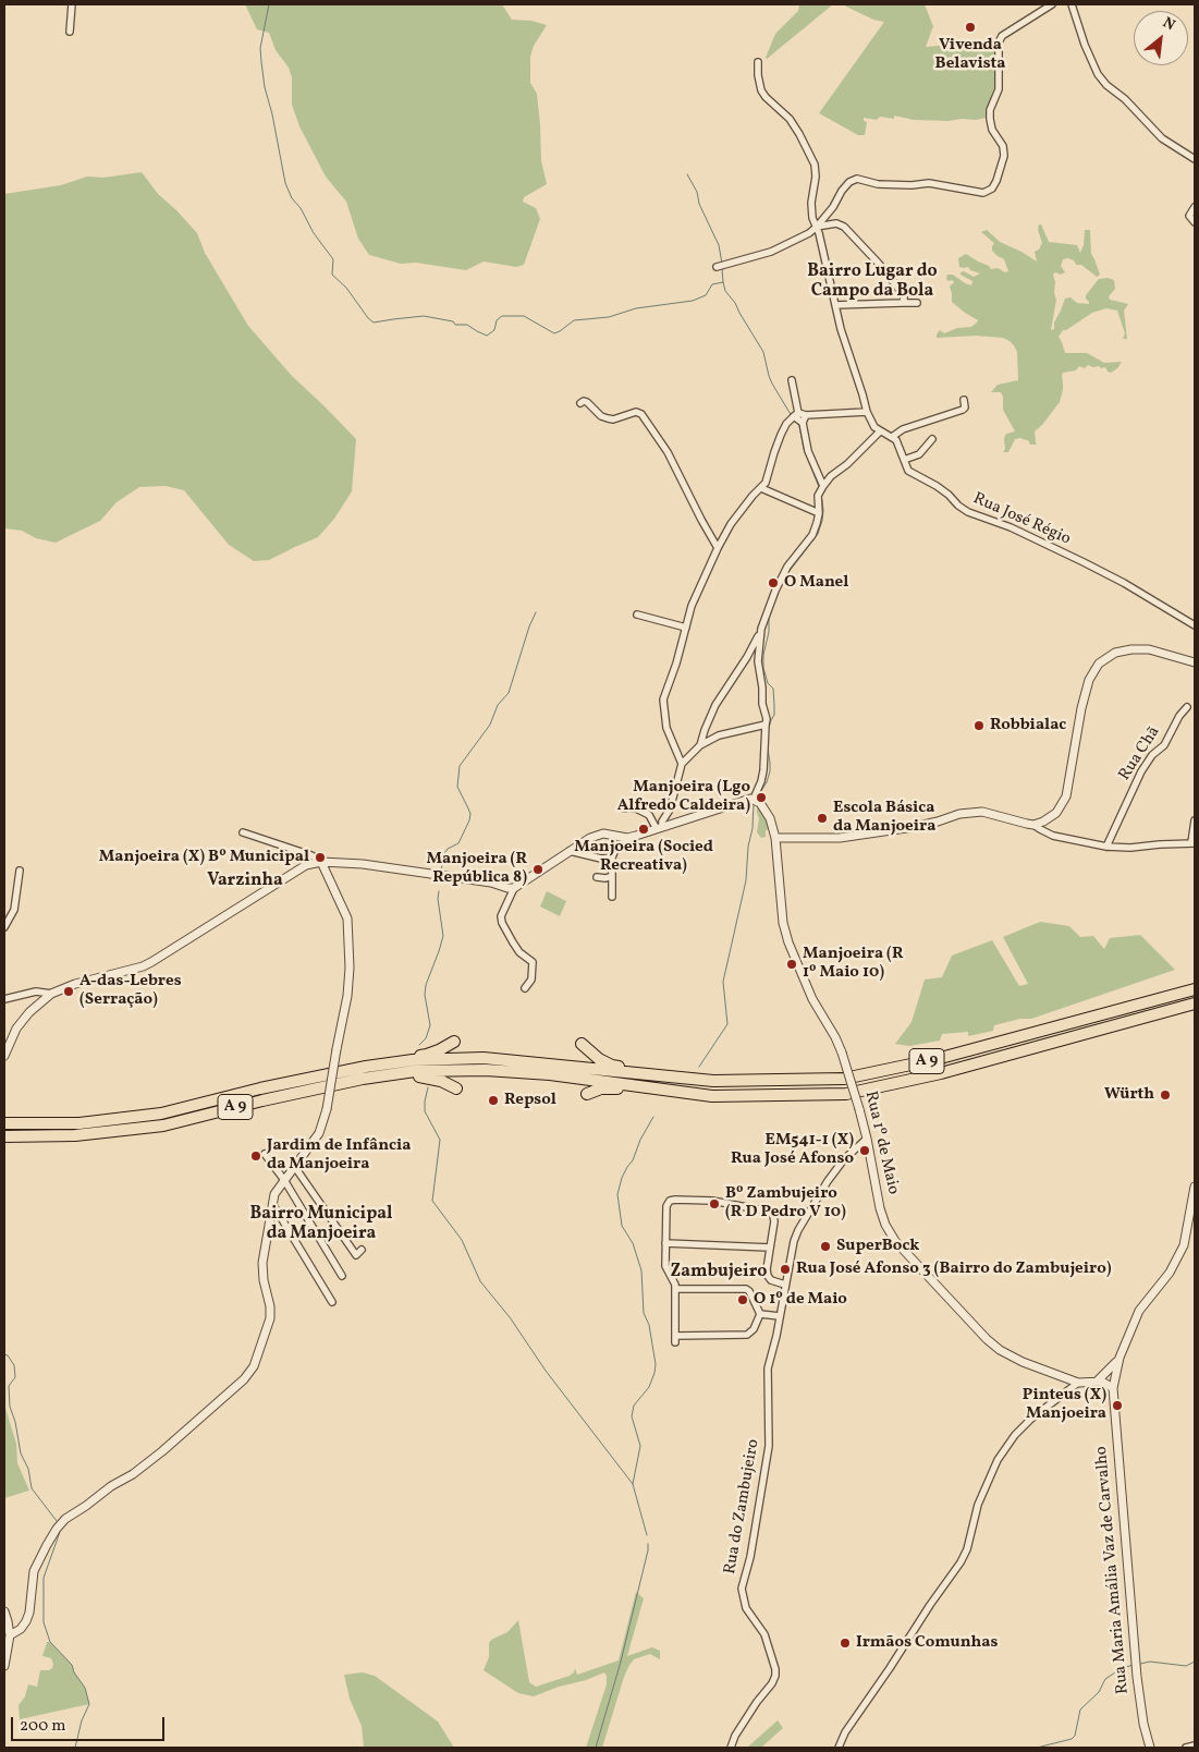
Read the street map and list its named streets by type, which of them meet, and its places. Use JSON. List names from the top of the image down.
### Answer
{
  "streets": {
    "highway": ["A 9"],
    "street": [
      "Rua José Régio",
      "Rua Chã",
      "Rua 1º de Maio",
      "Rua do Zambujeiro",
      "Rua Maria Amália Vaz de Carvalho"
    ]
  },
  "crossings": [
    ["Rua 1º de Maio", "Rua do Zambujeiro"]
  ],
  "districts": [
    "Bairro Lugar do Campo da Bola",
    "Varzinha",
    "Bairro Municipal da Manjoeira",
    "Zambujeiro"
  ],
  "places": [
    "Vivenda Belavista",
    "O Manel",
    "Robbialac",
    "Manjoeira (Lgo Alfredo Caldeira)",
    "Escola Básica da Manjoeira",
    "Manjoeira (Socied Recreativa)",
    "Manjoeira (X) Bº Municipal",
    "Manjoeira (R República 8)",
    "Manjoeira (R 1º Maio 10)",
    "A-das-Lebres (Serração)",
    "Würth",
    "Repsol",
    "EM541-1 (X) Rua José Afonso",
    "Jardim de Infância da Manjoeira",
    "Bº Zambujeiro (R D Pedro V 10)",
    "SuperBock",
    "Rua José Afonso 3 (Bairro do Zambujeiro)",
    "O 1º de Maio",
    "Pinteus (X) Manjoeira",
    "Irmãos Comunhas"
  ],
  "scale_bar": "200 m",
  "north": "top right"
}
